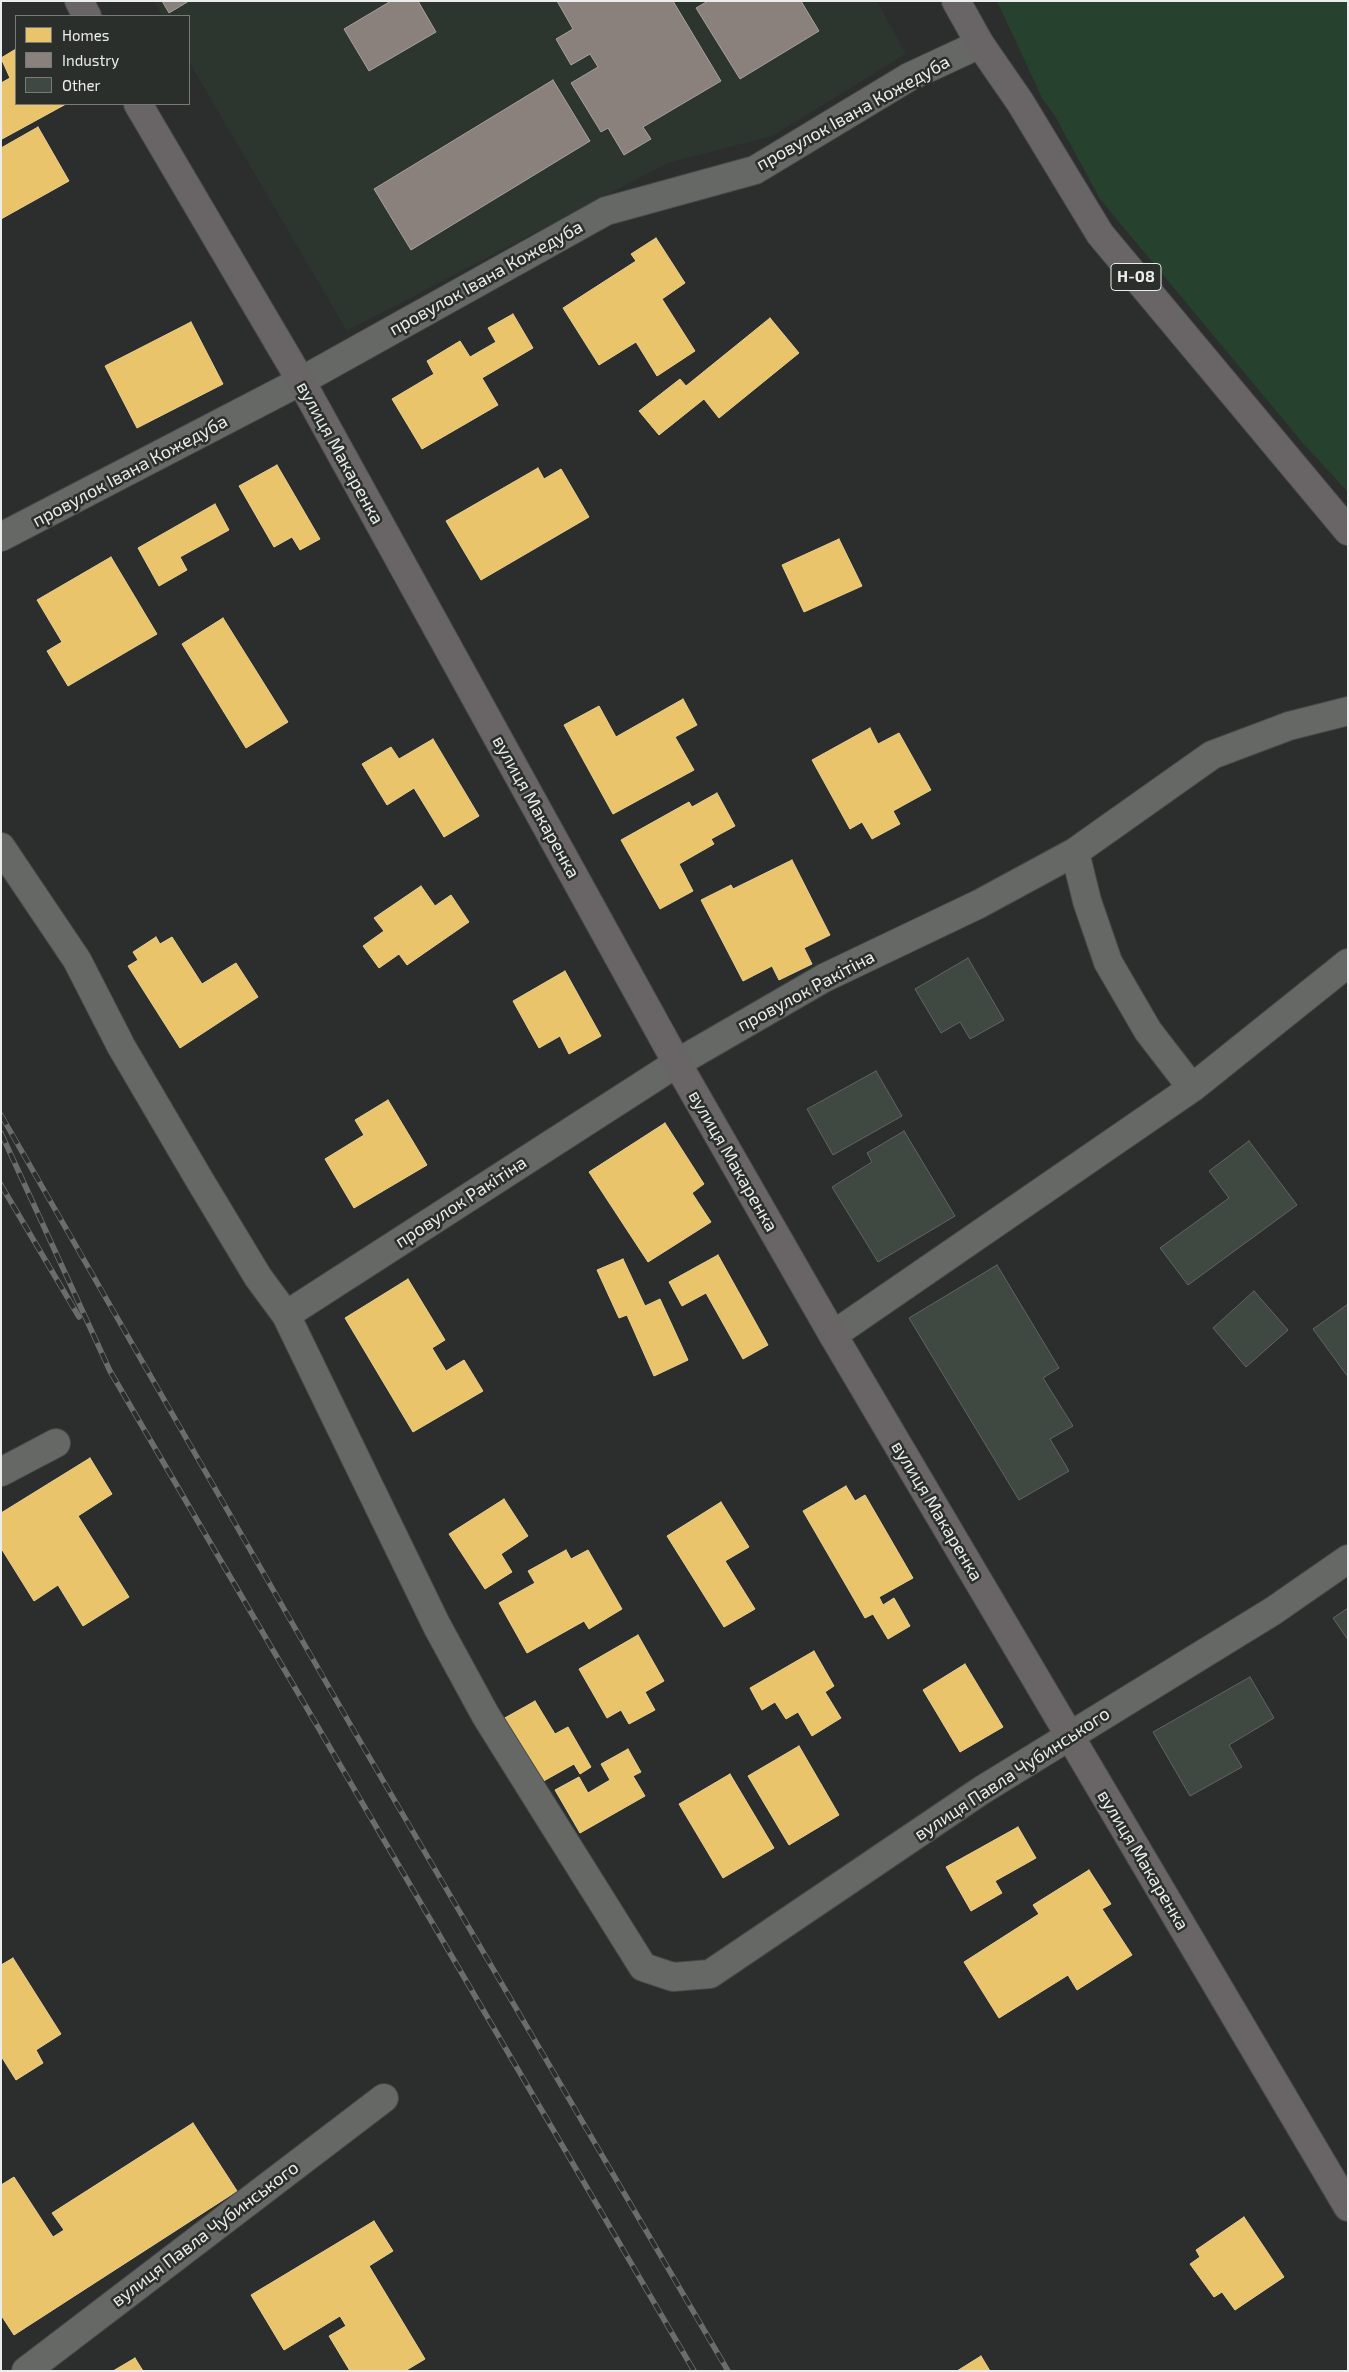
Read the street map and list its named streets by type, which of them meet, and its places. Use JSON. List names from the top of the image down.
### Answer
{
  "streets": {
    "main road": ["Н-08", "вулиця Макаренка"],
    "street": ["провулок Івана Кожедуба", "провулок Ракітіна", "вулиця Павла Чубинського"]
  },
  "crossings": [
    ["провулок Івана Кожедуба", "Н-08"],
    ["провулок Івана Кожедуба", "вулиця Макаренка"],
    ["вулиця Макаренка", "провулок Ракітіна"],
    ["вулиця Макаренка", "вулиця Павла Чубинського"],
    ["провулок Ракітіна", "вулиця Павла Чубинського"]
  ],
  "legend": ["Homes", "Industry", "Other"]
}
